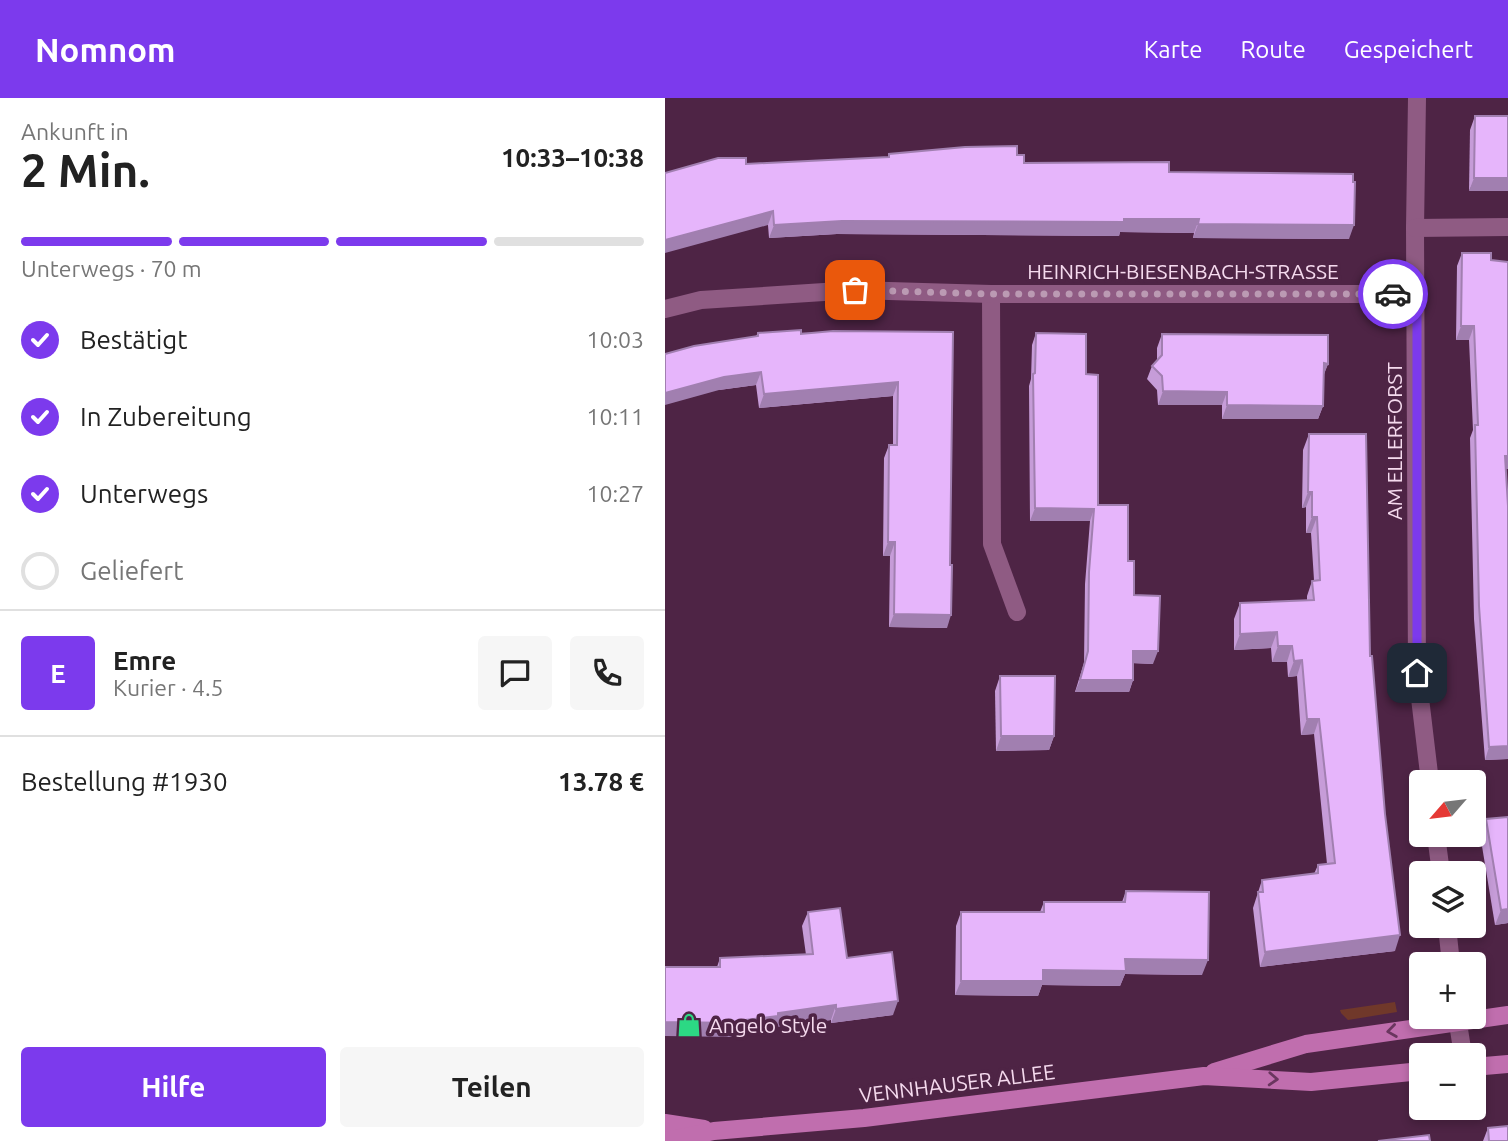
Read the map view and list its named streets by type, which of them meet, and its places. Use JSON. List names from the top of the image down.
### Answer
{
  "streets": {
    "main road": ["VENNHAUSER ALLEE"],
    "street": ["HEINRICH-BIESENBACH-STRASSE", "AM ELLERFORST"]
  },
  "crossings": [
    ["HEINRICH-BIESENBACH-STRASSE", "AM ELLERFORST"]
  ],
  "places": {
    "shop": ["Angelo Style"]
  },
  "north": "bottom left",
  "page": {
    "header": "Nomnom",
    "nav": ["Karte", "Route", "Gespeichert"],
    "heading": ["2 Min.", "Ankunft in", "10:33–10:38"],
    "panel": [
      "Emre",
      "Kurier · 4.5",
      "Bestellung #1930",
      "13.78 €"
    ],
    "bar": "Unterwegs · 70 m",
    "list": [
      ["Bestätigt", "10:03"],
      ["In Zubereitung", "10:11"],
      ["Unterwegs", "10:27"],
      "Geliefert"
    ],
    "round": "E",
    "map_buttons": ["+", "−"],
    "buttons": ["Hilfe", "Teilen"]
  }
}
